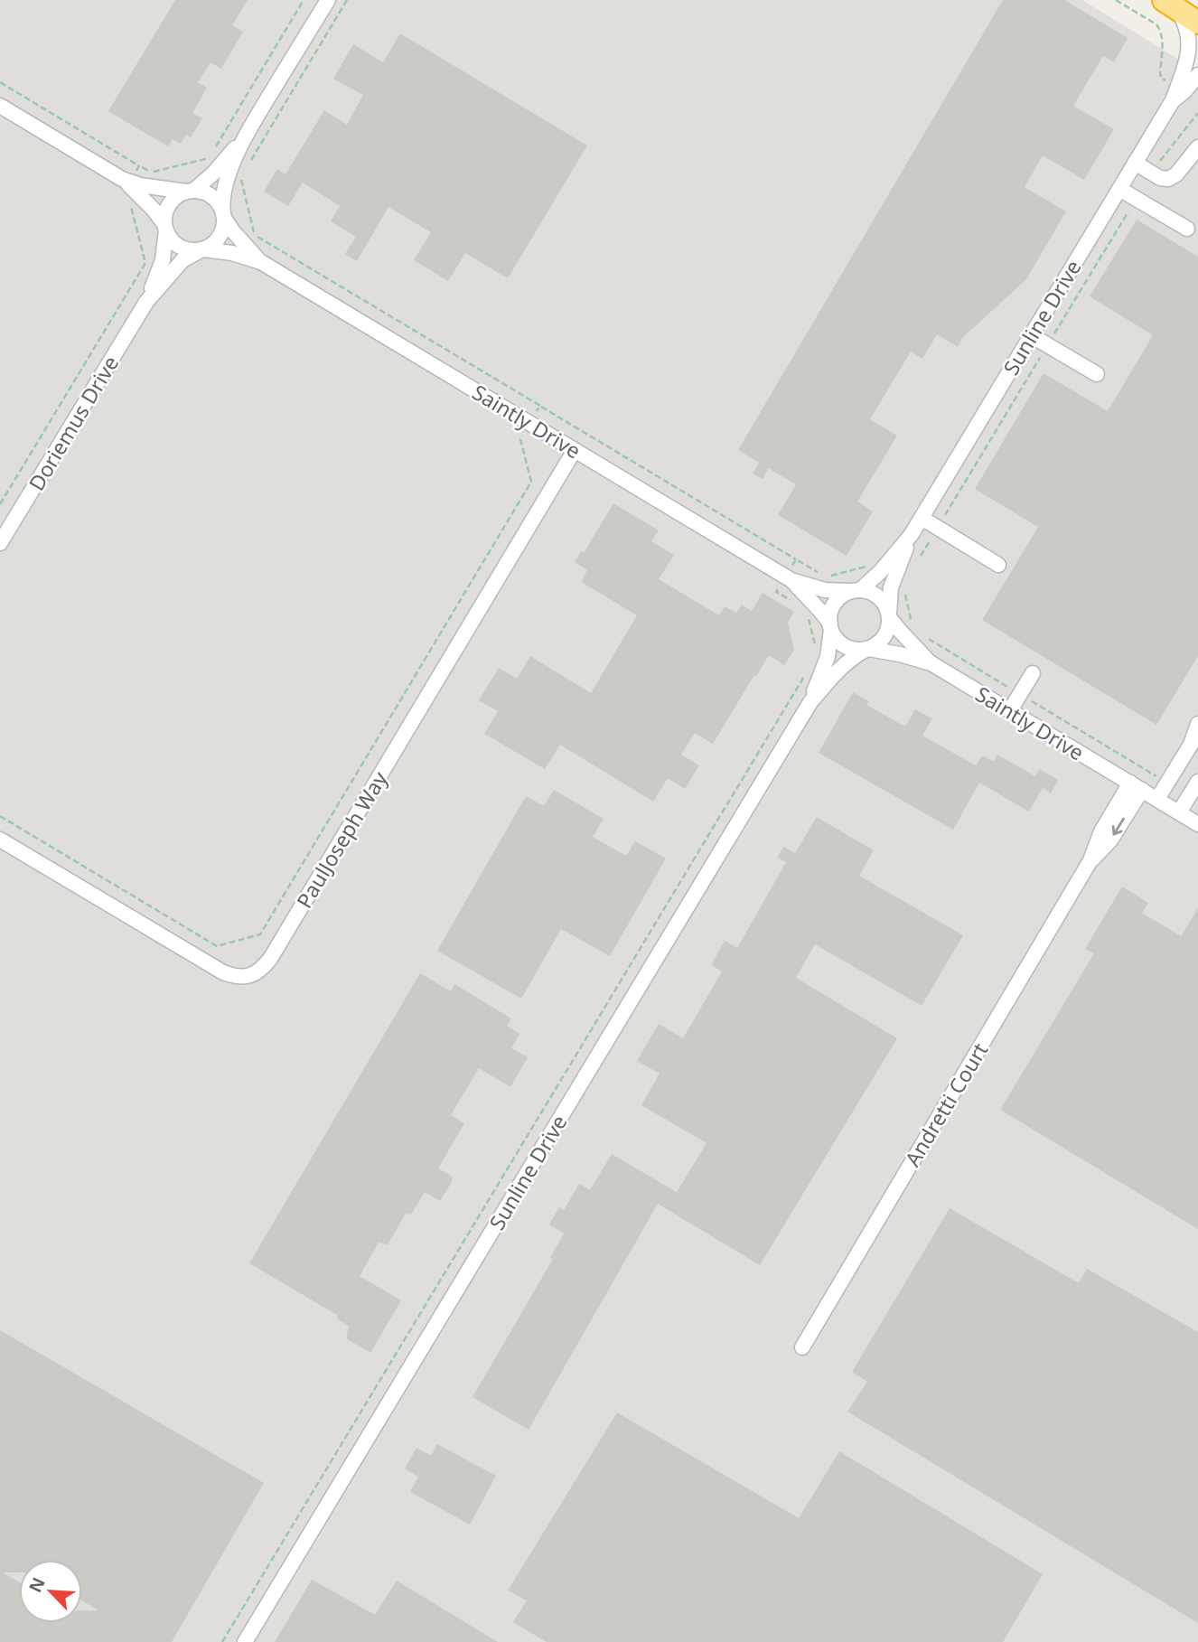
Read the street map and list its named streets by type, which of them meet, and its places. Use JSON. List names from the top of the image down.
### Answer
{
  "streets": {
    "street": [
      "Sunline Drive",
      "Saintly Drive",
      "Doriemus Drive",
      "PaulJoseph Way",
      "Andretti Court"
    ]
  },
  "crossings": [
    ["Sunline Drive", "Saintly Drive"],
    ["Saintly Drive", "Doriemus Drive"],
    ["Saintly Drive", "PaulJoseph Way"],
    ["Saintly Drive", "Andretti Court"]
  ],
  "north": "top left"
}
